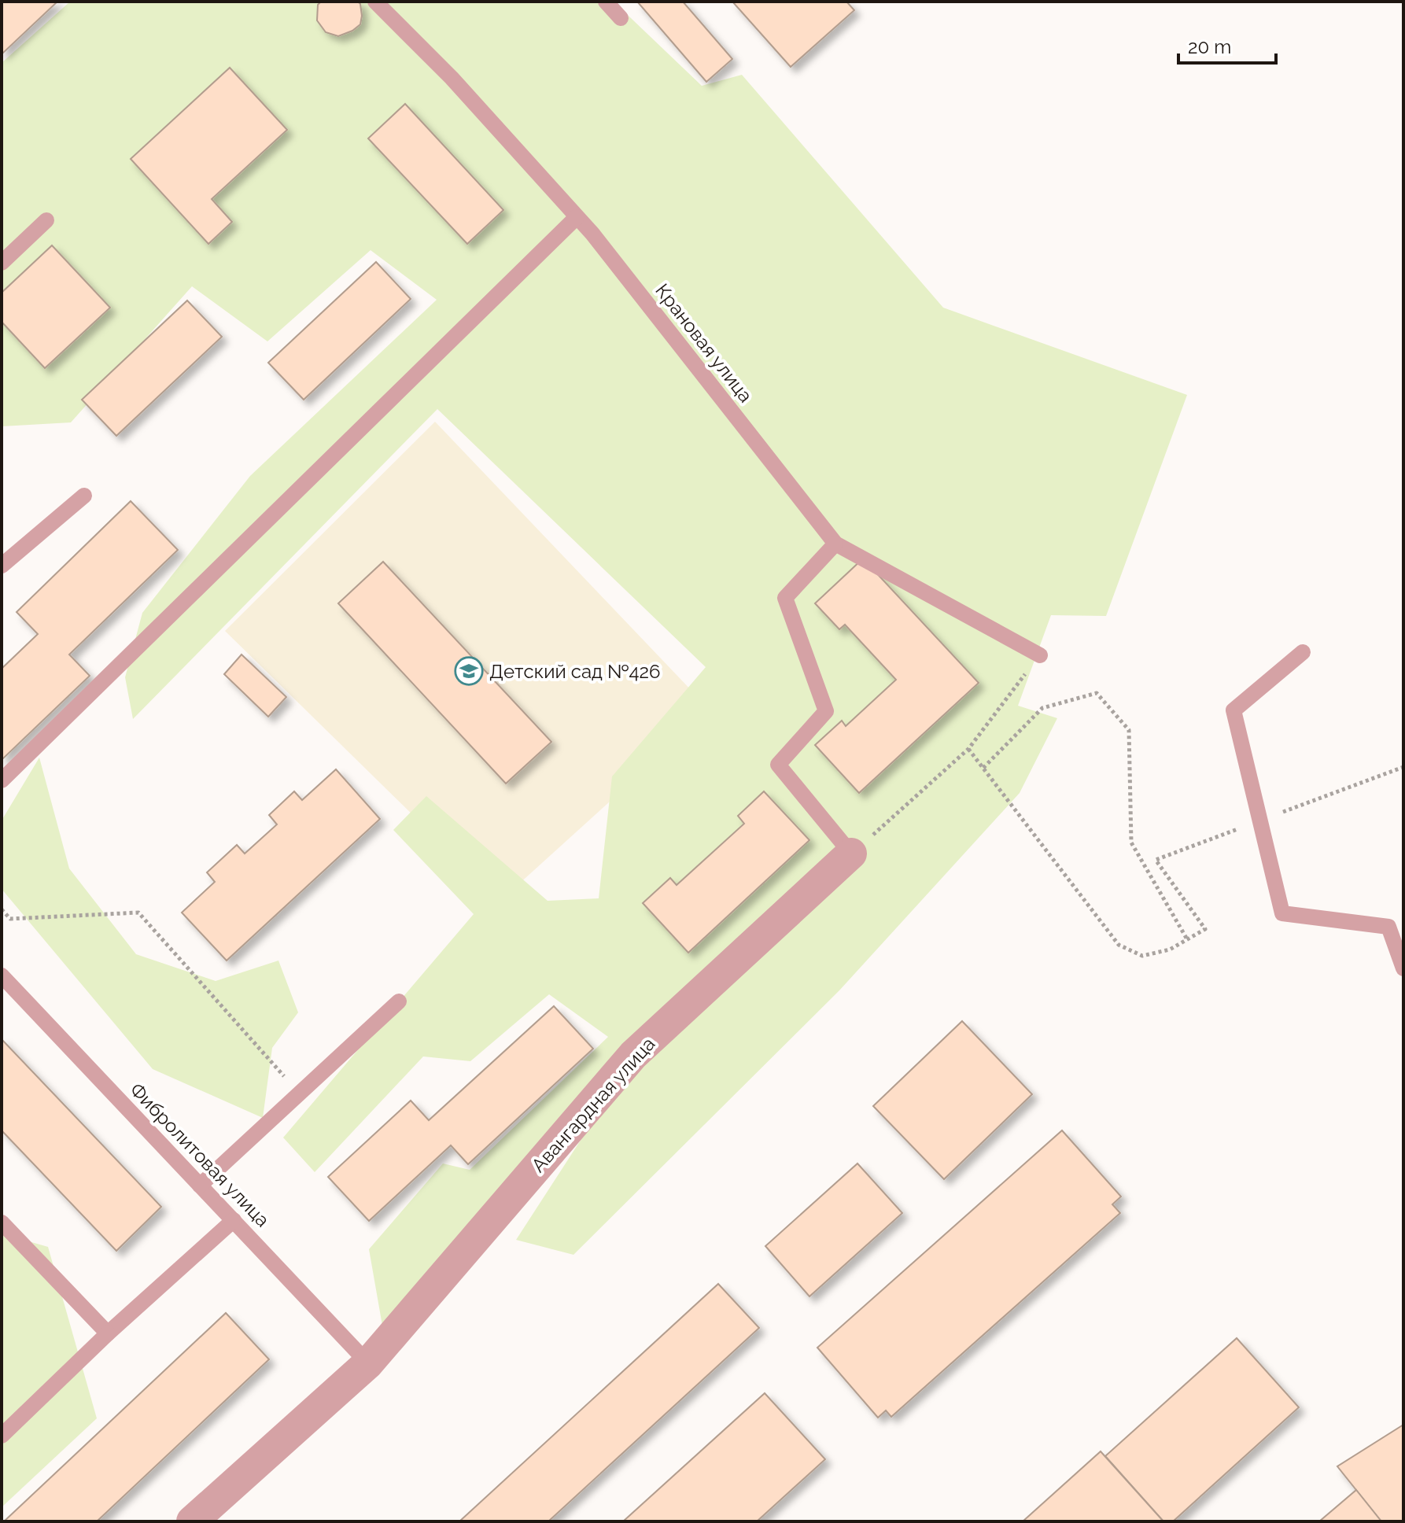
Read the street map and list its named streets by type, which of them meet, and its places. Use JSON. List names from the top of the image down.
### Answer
{
  "streets": {
    "street": ["Авангардная улица"],
    "lane": ["Крановая улица", "Фибролитовая улица"]
  },
  "crossings": [
    ["Авангардная улица", "Фибролитовая улица"]
  ],
  "places": {
    "school or university": ["Детский сад №426"]
  },
  "scale_bar": "20 m"
}
